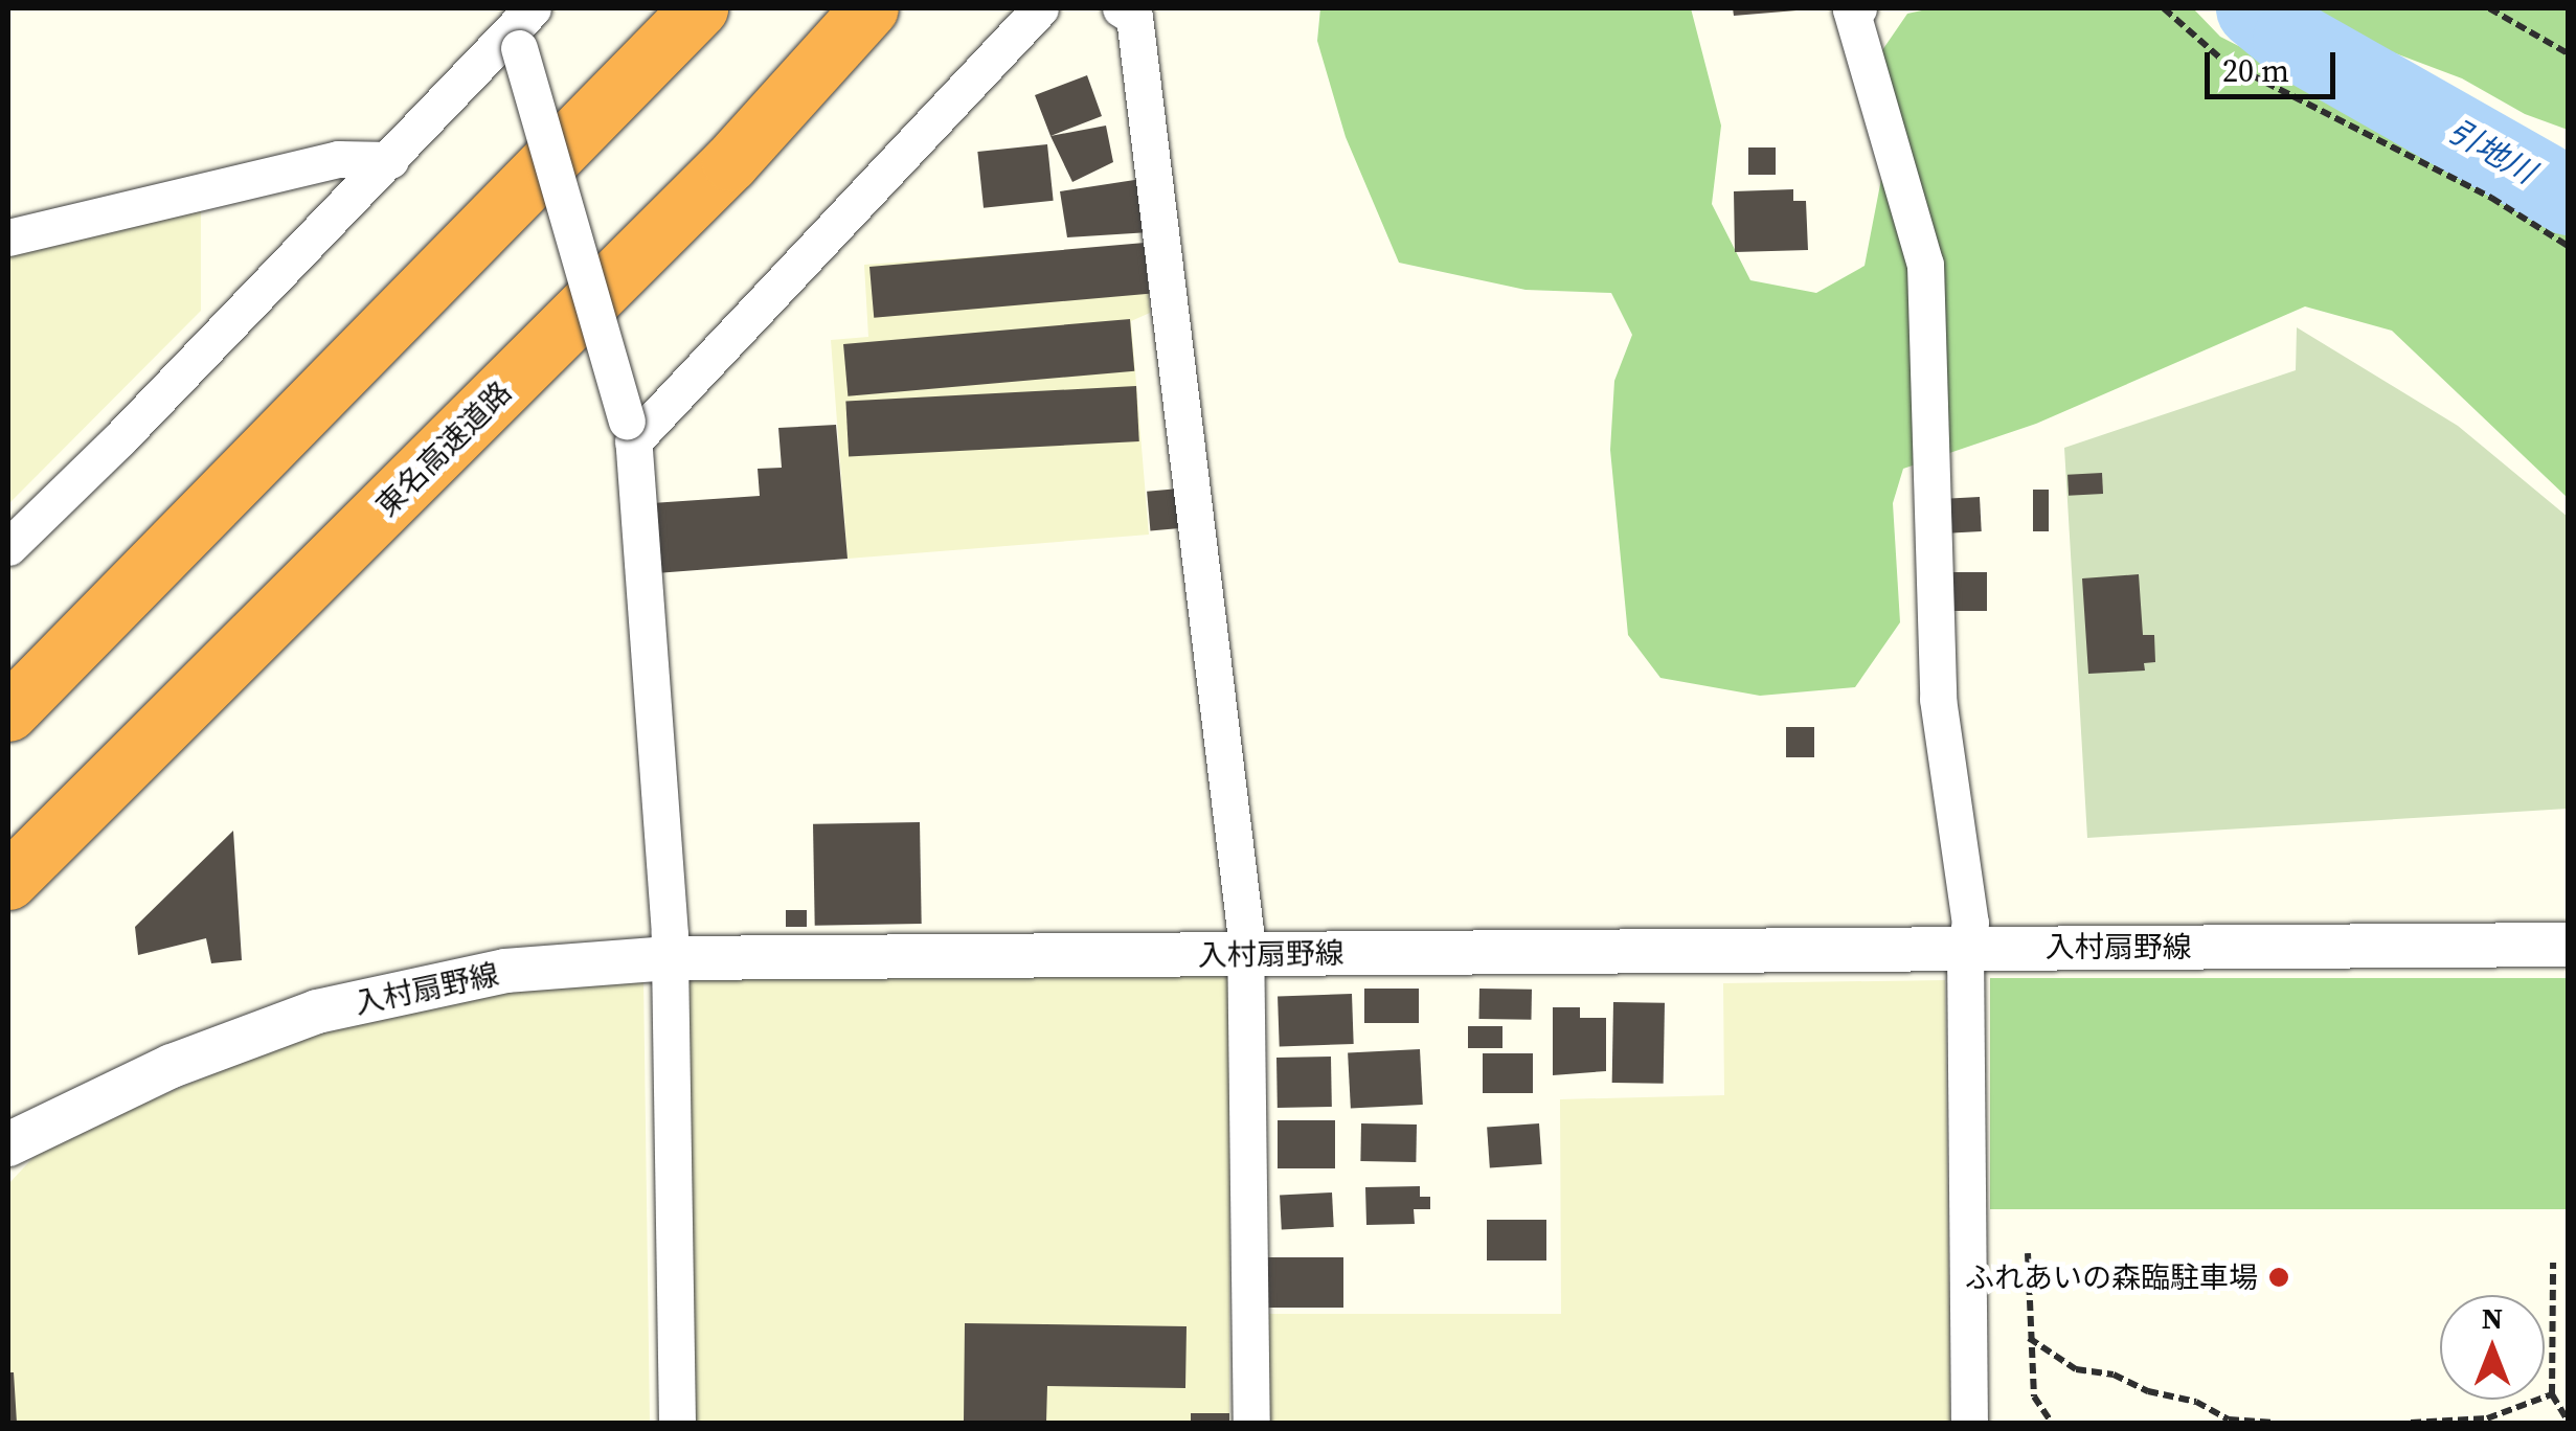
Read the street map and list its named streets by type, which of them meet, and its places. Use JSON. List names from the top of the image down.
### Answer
{
  "streets": {
    "highway": ["東名高速道路"],
    "street": ["入村扇野線"]
  },
  "water": ["引地川"],
  "places": ["ふれあいの森臨駐車場"],
  "scale_bar": "20 m",
  "north": "top"
}
